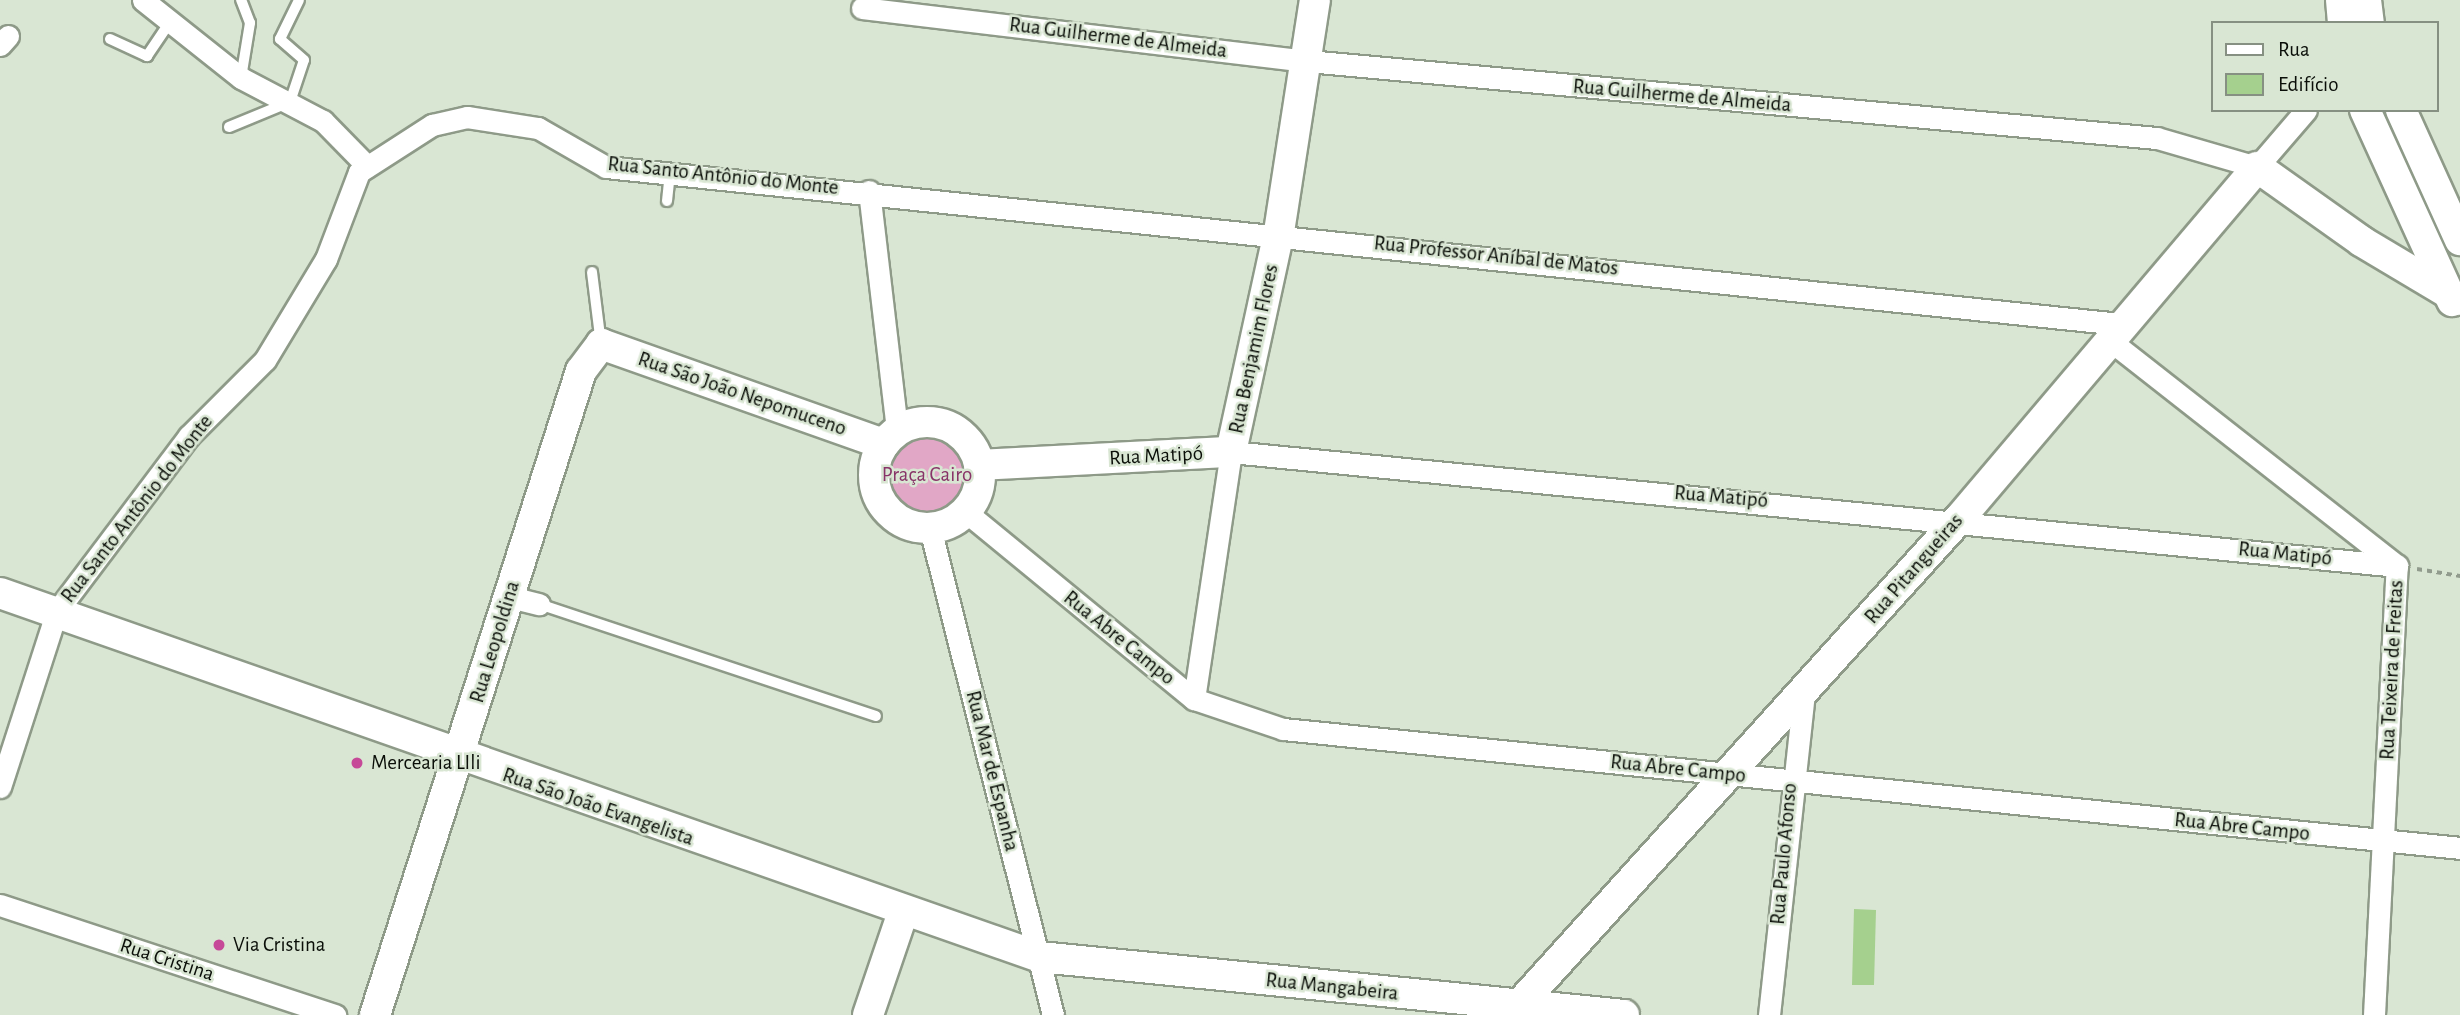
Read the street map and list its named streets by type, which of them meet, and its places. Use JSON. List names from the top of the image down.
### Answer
{
  "streets": {
    "street": [
      "Rua Guilherme de Almeida",
      "Rua Santo Antônio do Monte",
      "Rua Professor Aníbal de Matos",
      "Rua Benjamim Flores",
      "Rua São João Nepomuceno",
      "Rua Matipó",
      "Rua Pitangueiras",
      "Rua Abre Campo",
      "Rua Leopoldina",
      "Rua Teixeira de Freitas",
      "Rua Mar de Espanha",
      "Rua São João Evangelista",
      "Rua Paulo Afonso",
      "Rua Cristina",
      "Rua Mangabeira"
    ]
  },
  "crossings": [
    ["Rua Guilherme de Almeida", "Rua Benjamim Flores"],
    ["Rua Guilherme de Almeida", "Rua Pitangueiras"],
    ["Rua Santo Antônio do Monte", "Rua Professor Aníbal de Matos"],
    ["Rua Santo Antônio do Monte", "Rua São João Evangelista"],
    ["Rua Professor Aníbal de Matos", "Rua Benjamim Flores"],
    ["Rua Professor Aníbal de Matos", "Rua Pitangueiras"],
    ["Rua Professor Aníbal de Matos", "Rua Teixeira de Freitas"],
    ["Rua Benjamim Flores", "Rua Matipó"],
    ["Rua Benjamim Flores", "Rua Abre Campo"],
    ["Rua São João Nepomuceno", "Rua Matipó"],
    ["Rua São João Nepomuceno", "Rua Abre Campo"],
    ["Rua São João Nepomuceno", "Rua Leopoldina"],
    ["Rua São João Nepomuceno", "Rua Mar de Espanha"],
    ["Rua Matipó", "Rua Pitangueiras"],
    ["Rua Matipó", "Rua Abre Campo"],
    ["Rua Matipó", "Rua Teixeira de Freitas"],
    ["Rua Matipó", "Rua Mar de Espanha"],
    ["Rua Pitangueiras", "Rua Abre Campo"],
    ["Rua Pitangueiras", "Rua Teixeira de Freitas"],
    ["Rua Pitangueiras", "Rua Paulo Afonso"],
    ["Rua Pitangueiras", "Rua Mangabeira"],
    ["Rua Abre Campo", "Rua Teixeira de Freitas"],
    ["Rua Abre Campo", "Rua Mar de Espanha"],
    ["Rua Abre Campo", "Rua Paulo Afonso"],
    ["Rua Leopoldina", "Rua São João Evangelista"],
    ["Rua Mar de Espanha", "Rua São João Evangelista"],
    ["Rua Mar de Espanha", "Rua Mangabeira"],
    ["Rua São João Evangelista", "Rua Mangabeira"]
  ],
  "parks": ["Praça Cairo"],
  "places": ["Mercearia LIli", "Via Cristina"],
  "legend": ["Rua", "Edifício"]
}
